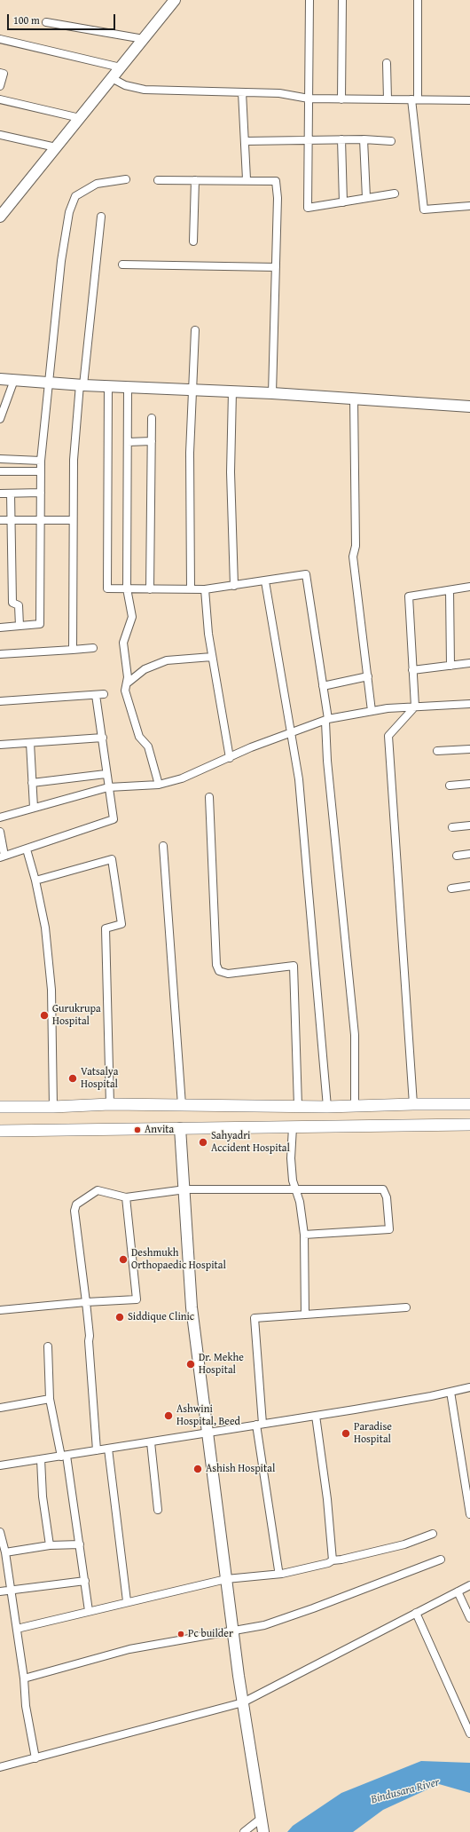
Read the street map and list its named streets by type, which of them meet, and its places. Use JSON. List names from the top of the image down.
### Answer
{
  "water": ["Bindusara River"],
  "places": [
    "Gurukrupa Hospital",
    "Vatsalya Hospital",
    "Anvita",
    "Sahyadri Accident Hospital",
    "Deshmukh Orthopaedic Hospital",
    "Siddique Clinic",
    "Dr. Mekhe Hospital",
    "Ashwini Hospital, Beed",
    "Paradise Hospital",
    "Ashish Hospital",
    "Pc builder"
  ],
  "scale_bar": "100 m"
}
